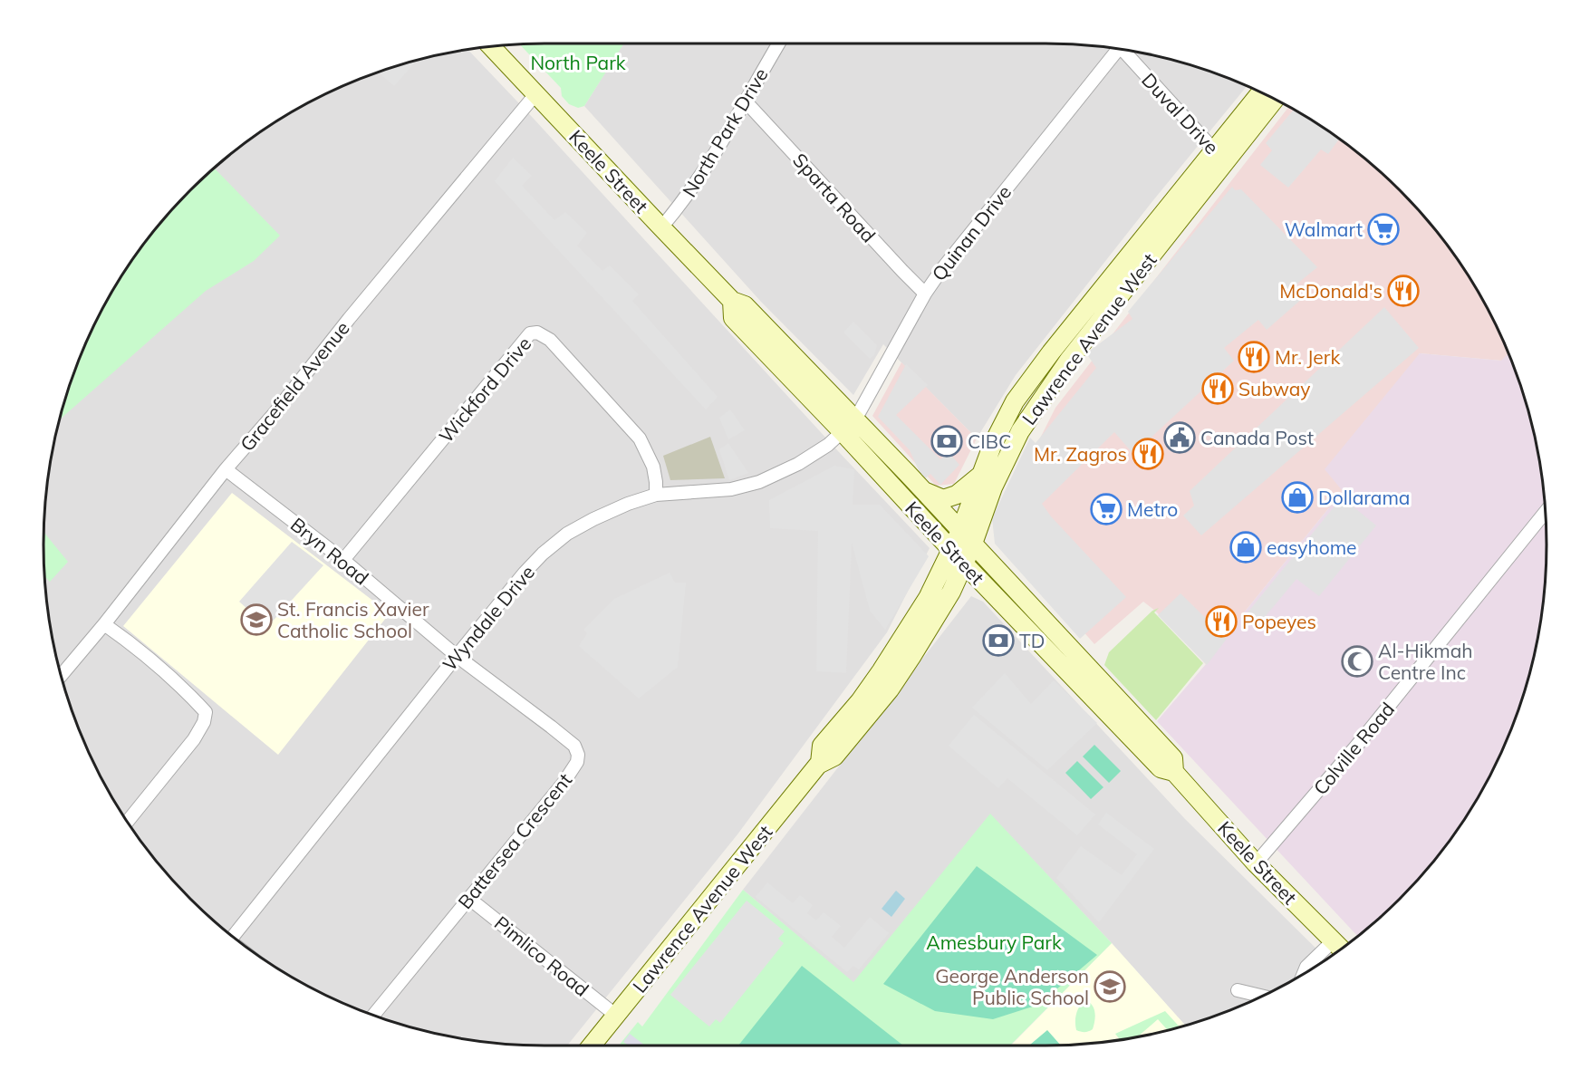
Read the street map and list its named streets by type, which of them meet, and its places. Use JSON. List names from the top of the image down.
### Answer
{
  "streets": {
    "main road": ["Keele Street", "Lawrence Avenue West"],
    "street": [
      "Duval Drive",
      "North Park Drive",
      "Sparta Road",
      "Quinan Drive",
      "Gracefield Avenue",
      "Wickford Drive",
      "Bryn Road",
      "Wyndale Drive",
      "Colville Road",
      "Battersea Crescent",
      "Pimlico Road"
    ]
  },
  "crossings": [
    ["Duval Drive", "Lawrence Avenue West"],
    ["North Park Drive", "Keele Street"],
    ["North Park Drive", "Sparta Road"],
    ["Keele Street", "Quinan Drive"],
    ["Keele Street", "Lawrence Avenue West"],
    ["Keele Street", "Gracefield Avenue"],
    ["Keele Street", "Wyndale Drive"],
    ["Keele Street", "Colville Road"],
    ["Sparta Road", "Quinan Drive"],
    ["Quinan Drive", "Wyndale Drive"],
    ["Lawrence Avenue West", "Pimlico Road"],
    ["Gracefield Avenue", "Bryn Road"],
    ["Wickford Drive", "Bryn Road"],
    ["Wickford Drive", "Wyndale Drive"],
    ["Bryn Road", "Wyndale Drive"],
    ["Bryn Road", "Battersea Crescent"],
    ["Wyndale Drive", "Battersea Crescent"],
    ["Battersea Crescent", "Pimlico Road"]
  ],
  "parks": ["North Park", "Amesbury Park"],
  "places": {
    "supermarket": ["Walmart", "Metro"],
    "restaurant": [
      "McDonald's",
      "Mr. Jerk",
      "Subway",
      "Mr. Zagros",
      "Popeyes"
    ],
    "public building": ["Canada Post"],
    "bank": ["CIBC", "TD"],
    "shop": ["Dollarama", "easyhome"],
    "school or university": ["St. Francis Xavier Catholic School", "George Anderson Public School"],
    "mosque": ["Al-Hikmah Centre Inc"]
  }
}
